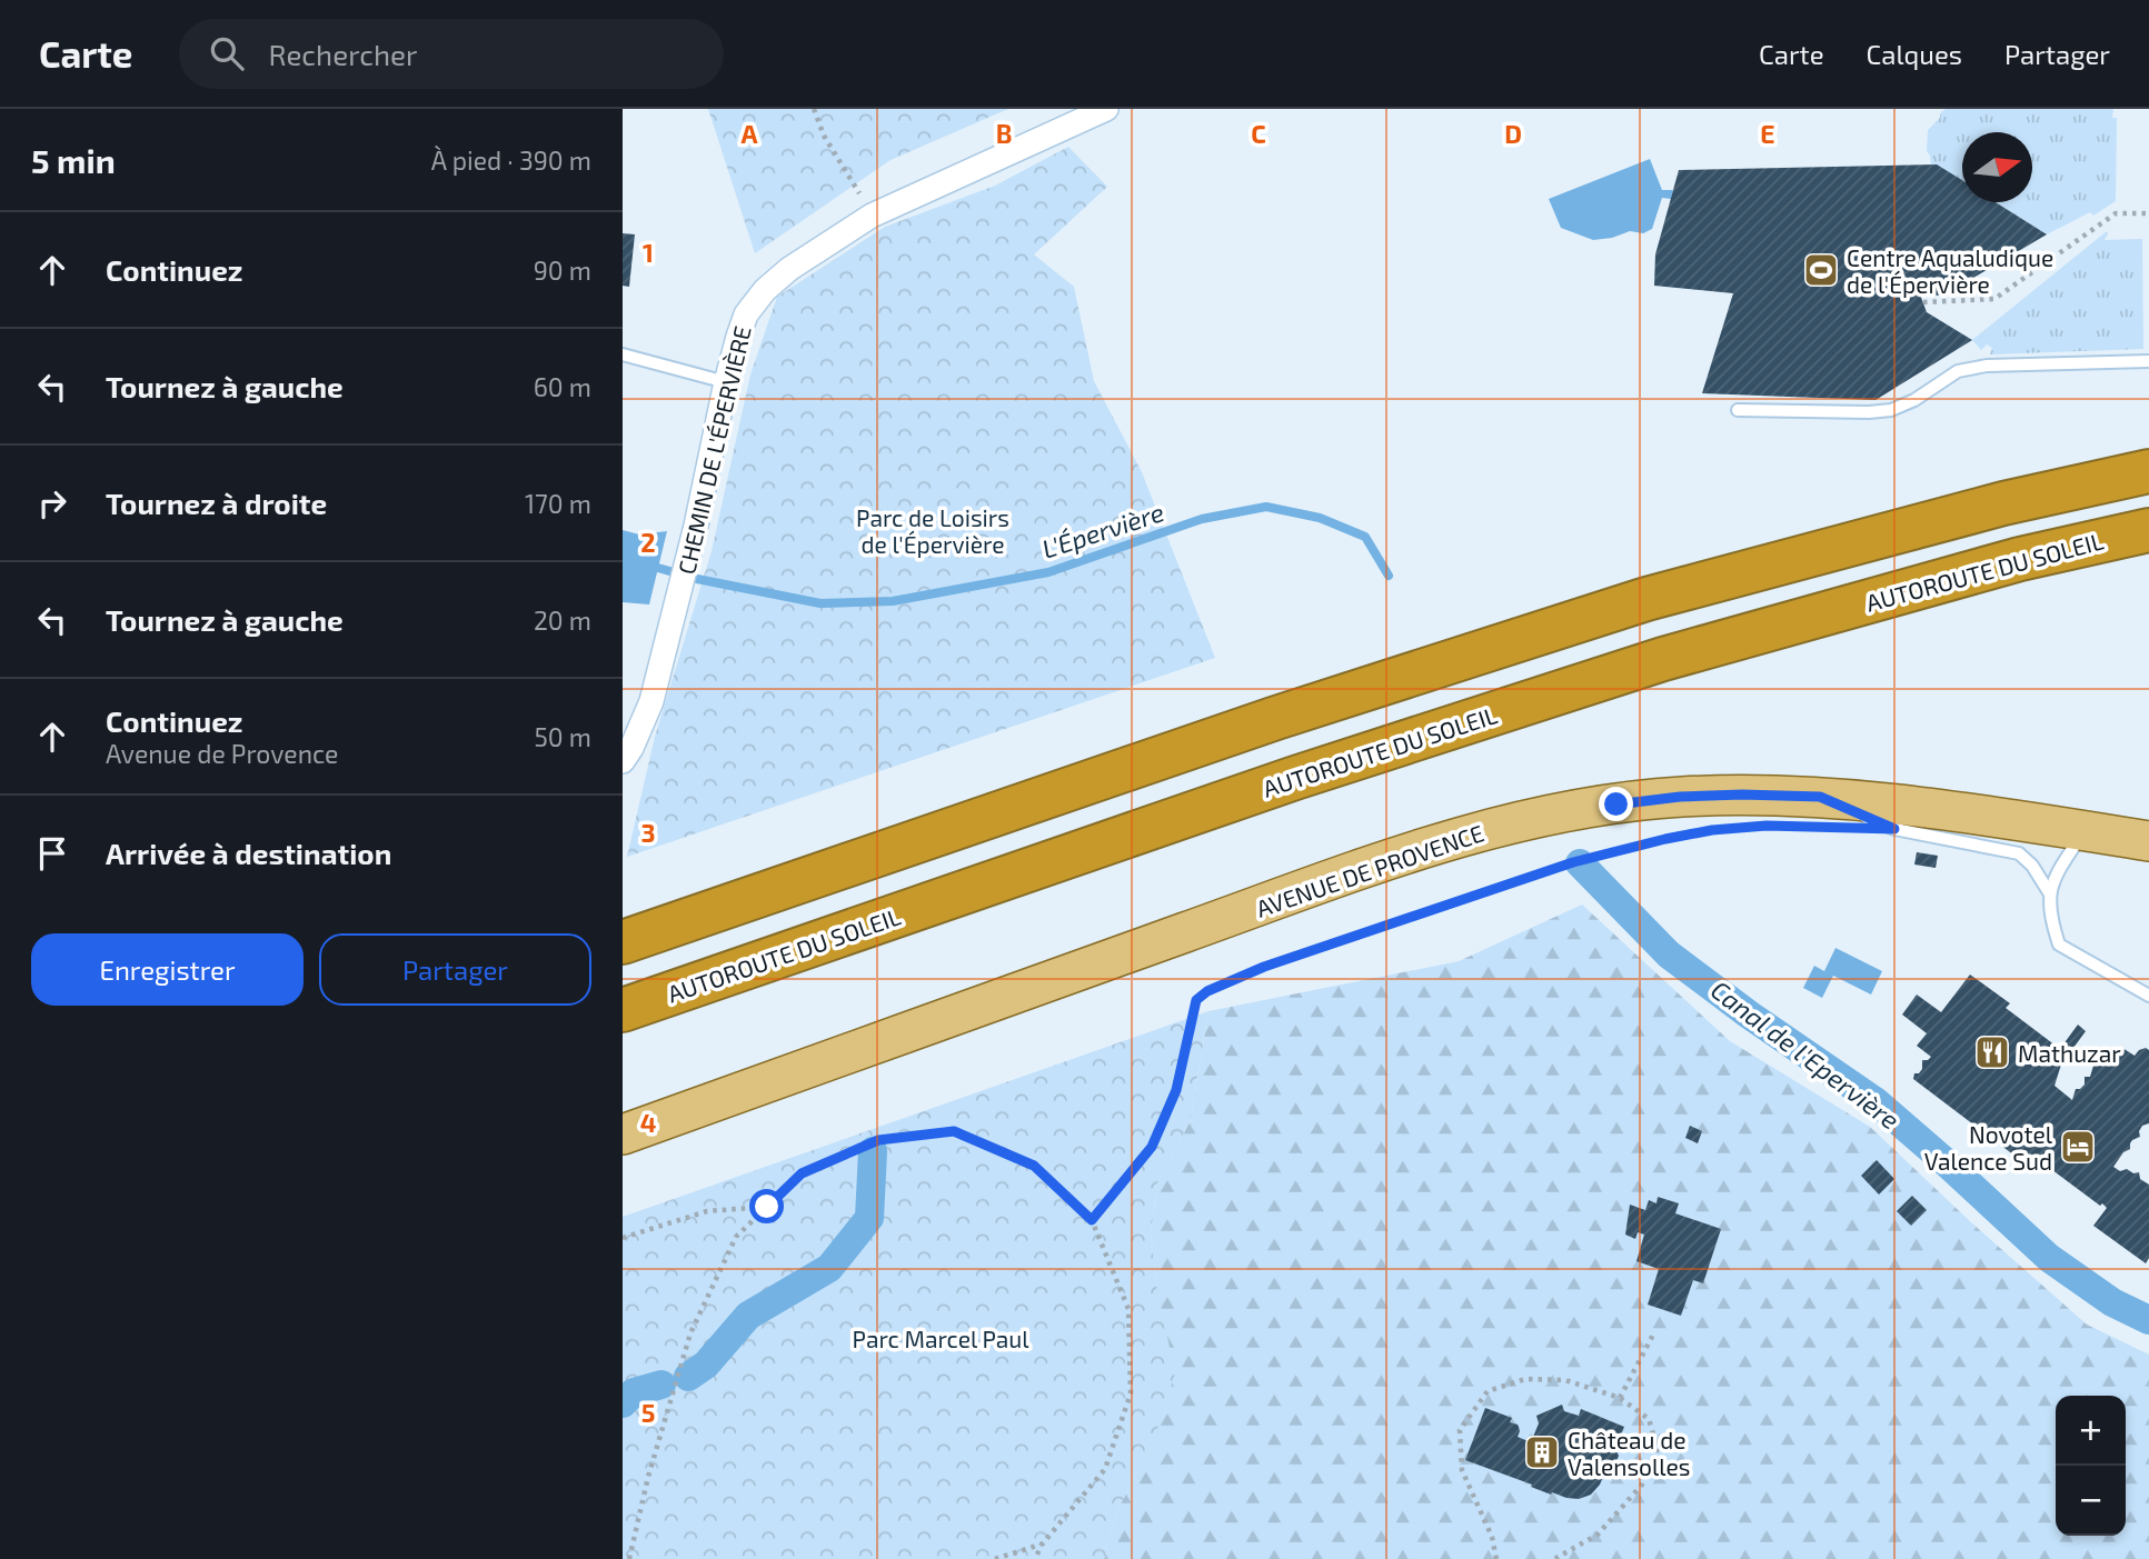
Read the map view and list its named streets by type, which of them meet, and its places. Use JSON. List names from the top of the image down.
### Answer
{
  "streets": {
    "highway": ["AUTOROUTE DU SOLEIL"],
    "main road": ["AVENUE DE PROVENCE"],
    "street": ["CHEMIN DE L'ÉPERVIÈRE"]
  },
  "water": ["L'Épervière", "Canal de l'Epervière"],
  "parks": ["Parc de Loisirs de l'Épervière", "Parc Marcel Paul"],
  "places": {
    "sports": ["Centre Aqualudique de l'Épervière"],
    "restaurant": ["Mathuzar"],
    "hotel": ["Novotel Valence Sud"],
    "building": ["Château de Valensolles"]
  },
  "north": "right",
  "page": {
    "header": "Carte",
    "search": "Rechercher",
    "nav": ["Carte", "Calques", "Partager"],
    "heading": ["5 min", "À pied · 390 m"],
    "list": [
      ["Continuez", "90 m"],
      ["Tournez à gauche", "60 m"],
      ["Tournez à droite", "170 m"],
      ["Tournez à gauche", "20 m"],
      ["Continuez", "Avenue de Provence", "50 m"],
      "Arrivée à destination"
    ],
    "buttons": ["Enregistrer", "Partager"],
    "map_buttons": ["+", "−"]
  },
  "grid": {
    "columns": [
      "A",
      "B",
      "C",
      "D",
      "E"
    ],
    "rows": [
      "1",
      "2",
      "3",
      "4",
      "5"
    ]
  }
}
